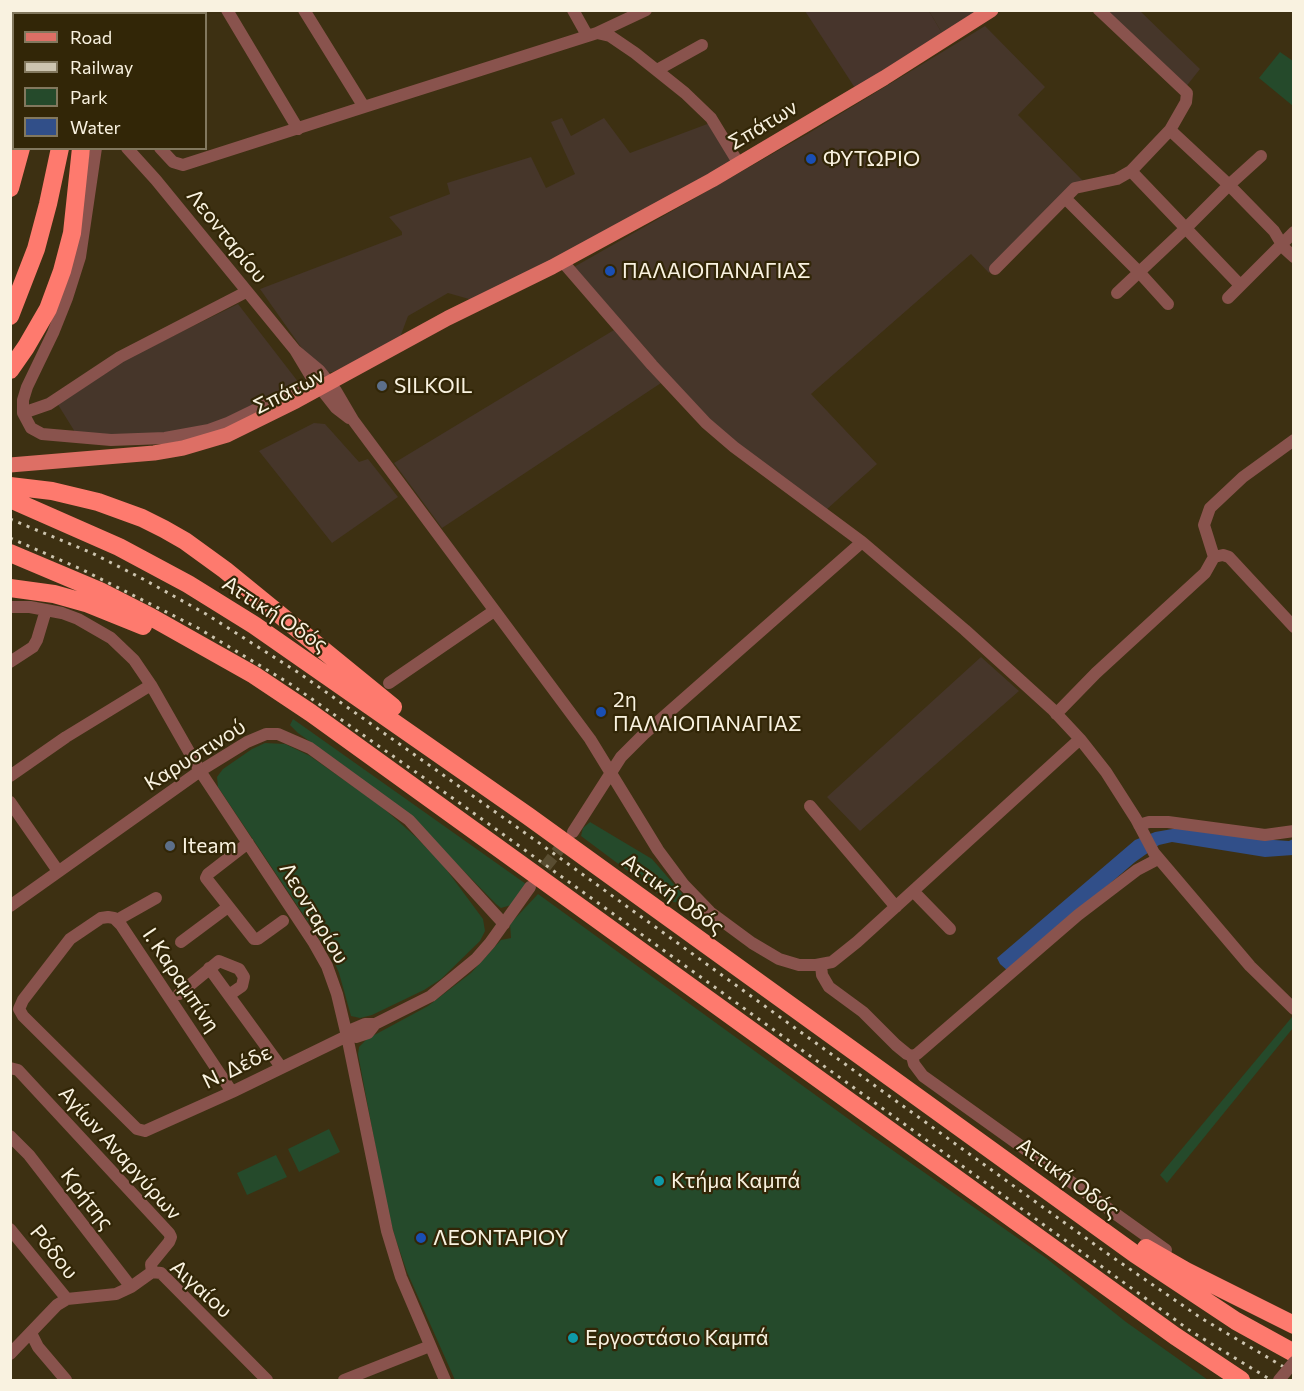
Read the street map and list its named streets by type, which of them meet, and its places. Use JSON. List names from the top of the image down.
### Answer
{
  "streets": {
    "highway": ["Αττική Οδός"],
    "main road": ["Σπάτων"],
    "street": [
      "Λεονταρίου",
      "Καρυστινού",
      "Ι. Καραμπίνη",
      "Ν. Δέδε",
      "Αγίων Αναργύρων",
      "Κρήτης",
      "Ρόδου",
      "Αιγαίου"
    ]
  },
  "crossings": [
    ["Σπάτων", "Λεονταρίου"],
    ["Λεονταρίου", "Καρυστινού"],
    ["Λεονταρίου", "Ν. Δέδε"],
    ["Καρυστινού", "Ν. Δέδε"],
    ["Ι. Καραμπίνη", "Ν. Δέδε"],
    ["Αγίων Αναργύρων", "Αιγαίου"],
    ["Κρήτης", "Αιγαίου"],
    ["Ρόδου", "Αιγαίου"]
  ],
  "places": [
    "ΦΥΤΩΡΙΟ",
    "ΠΑΛΑΙΟΠΑΝΑΓΙΑΣ",
    "SILKOIL",
    "2η ΠΑΛΑΙΟΠΑΝΑΓΙΑΣ",
    "Iteam",
    "Kτήμα Καμπά",
    "ΛΕΟΝΤΑΡΙΟΥ",
    "Εργοστάσιο Καμπά"
  ],
  "legend": [
    "Road",
    "Railway",
    "Park",
    "Water"
  ]
}
